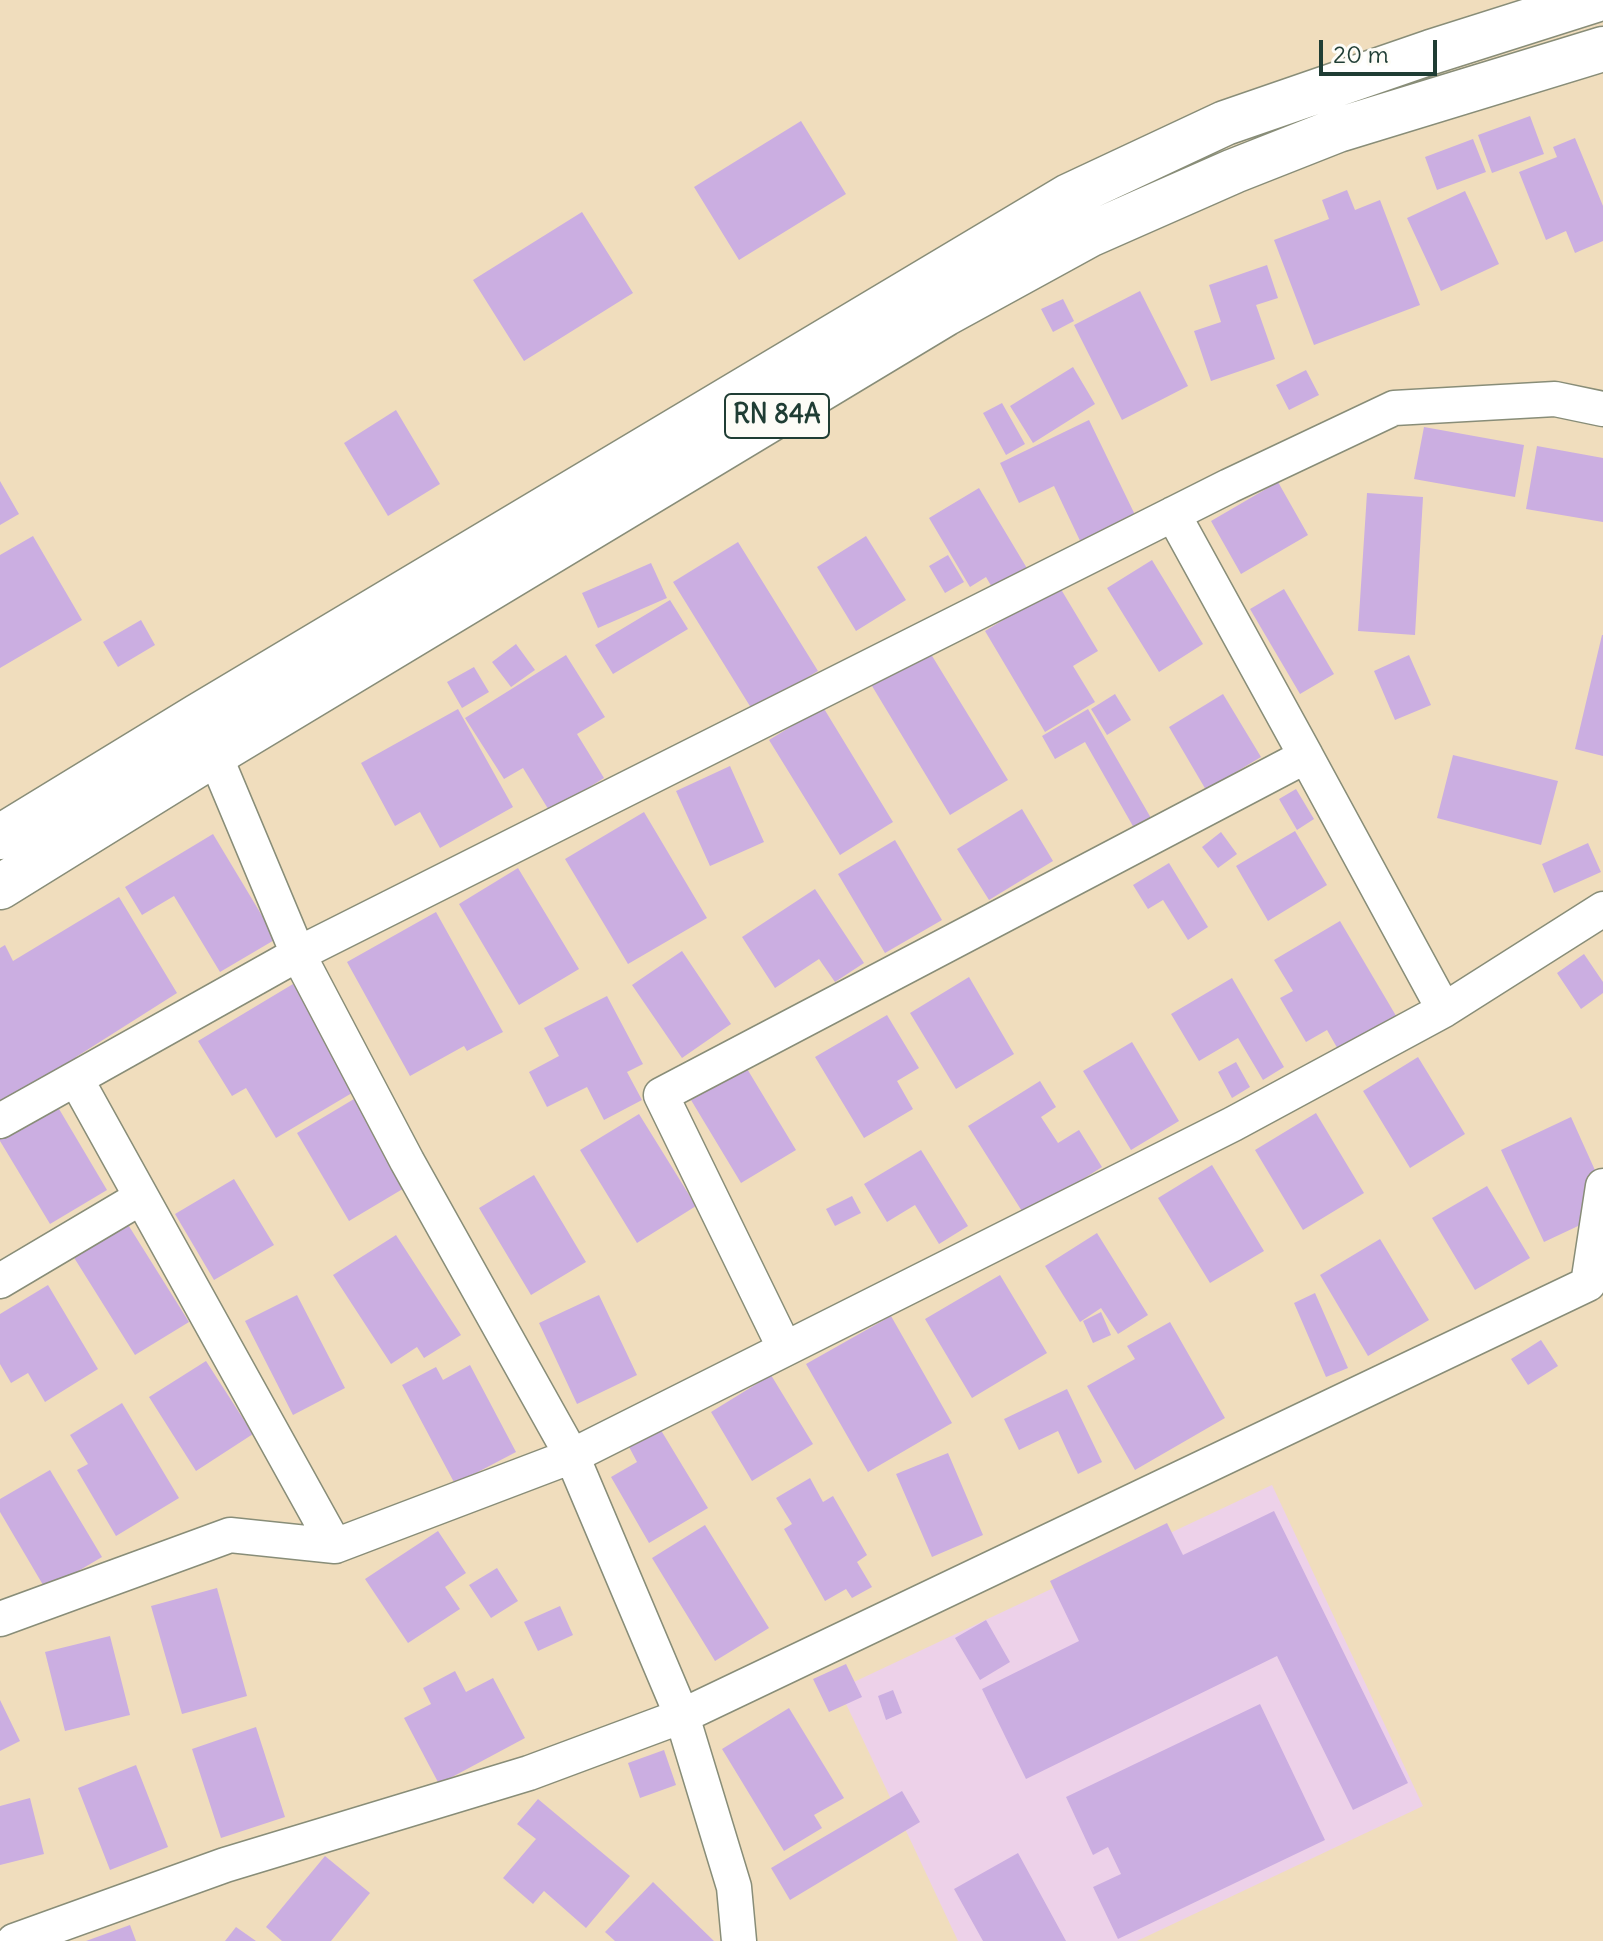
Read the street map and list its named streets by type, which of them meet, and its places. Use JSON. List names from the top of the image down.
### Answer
{
  "streets": {
    "main road": ["RN 84A"]
  },
  "scale_bar": "20 m"
}
